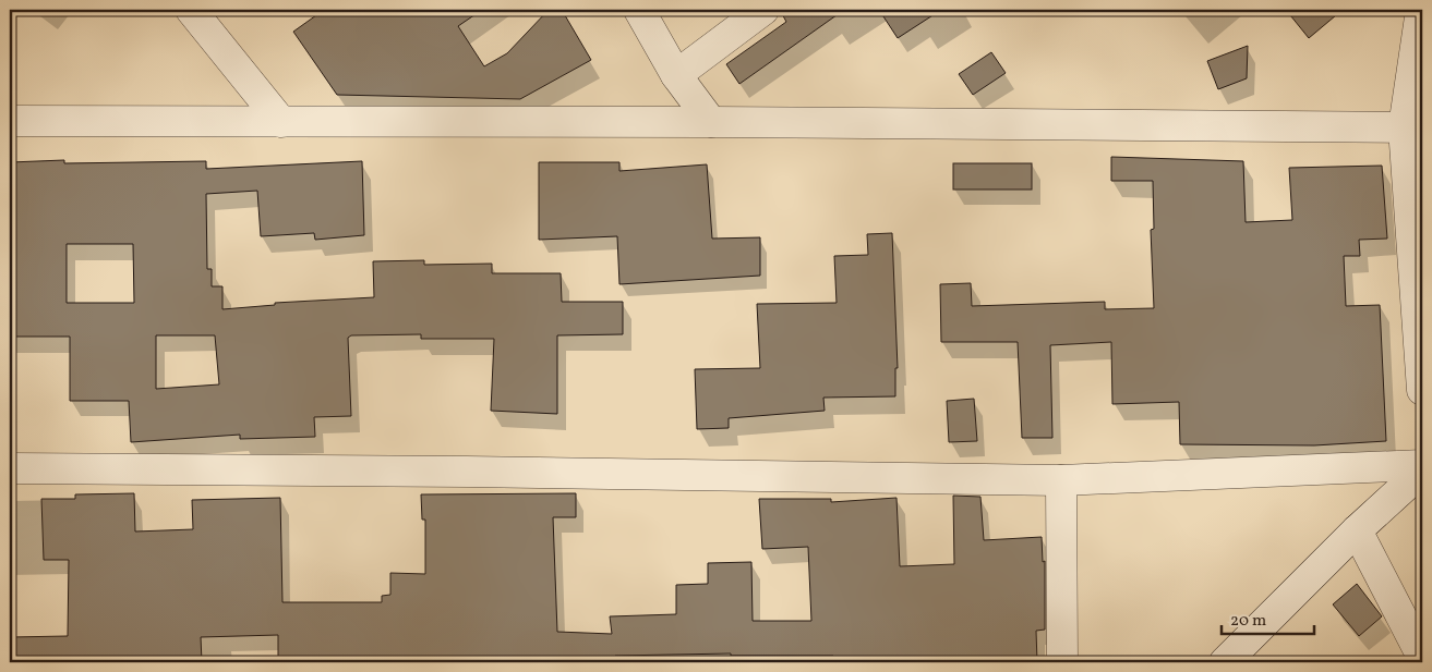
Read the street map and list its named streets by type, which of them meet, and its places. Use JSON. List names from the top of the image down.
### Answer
{
  "scale_bar": "20 m"
}
